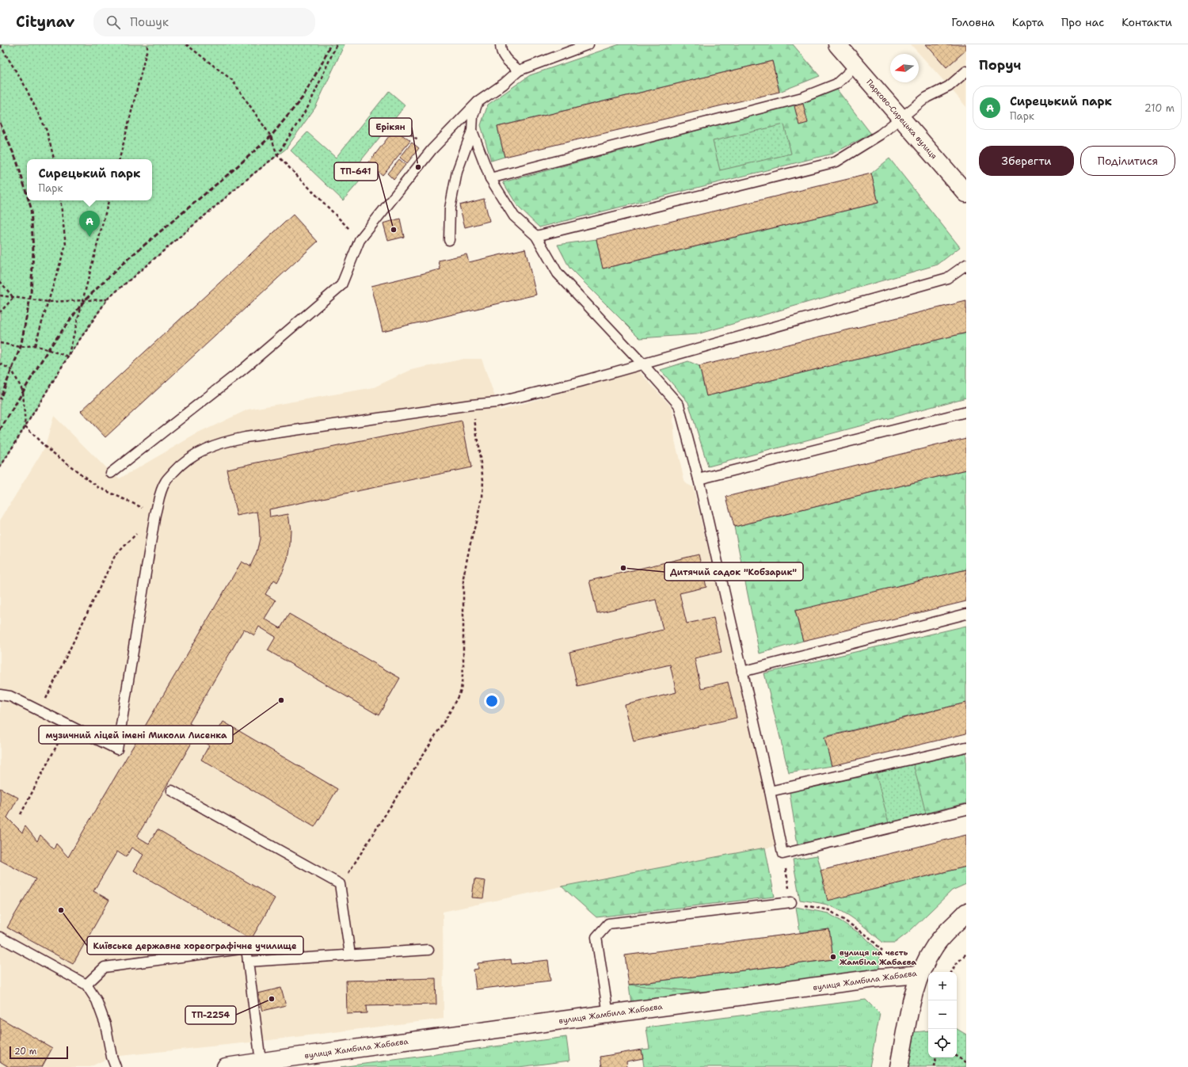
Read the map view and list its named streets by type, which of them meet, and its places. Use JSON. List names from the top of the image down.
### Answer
{
  "streets": {
    "street": ["Парково-Сирецька вулиця", "вулиця Жамбила Жабаєва"]
  },
  "places": [
    "Ерікян",
    "ТП-641",
    "Дитячий садок \"Кобзарик\"",
    "музичний ліцей імені Миколи Лисенка",
    "Київське державне хореографічне училище",
    "вулиця на честь Жамбіла Жабаєва",
    "ТП-2254"
  ],
  "scale_bar": "20 m",
  "north": "left",
  "page": {
    "header": "Citynav",
    "search": "Пошук",
    "nav": [
      "Головна",
      "Карта",
      "Про нас",
      "Контакти"
    ],
    "heading": "Поруч",
    "list": [
      {
        "mark": "A",
        "name": "Сирецький парк",
        "note": "Парк",
        "value": "210 m"
      }
    ],
    "buttons": ["Зберегти", "Поділитися"],
    "popup": ["Сирецький парк", "Парк"],
    "pins": "A",
    "map_buttons": ["+", "−"],
    "scale": "20 m"
  }
}
